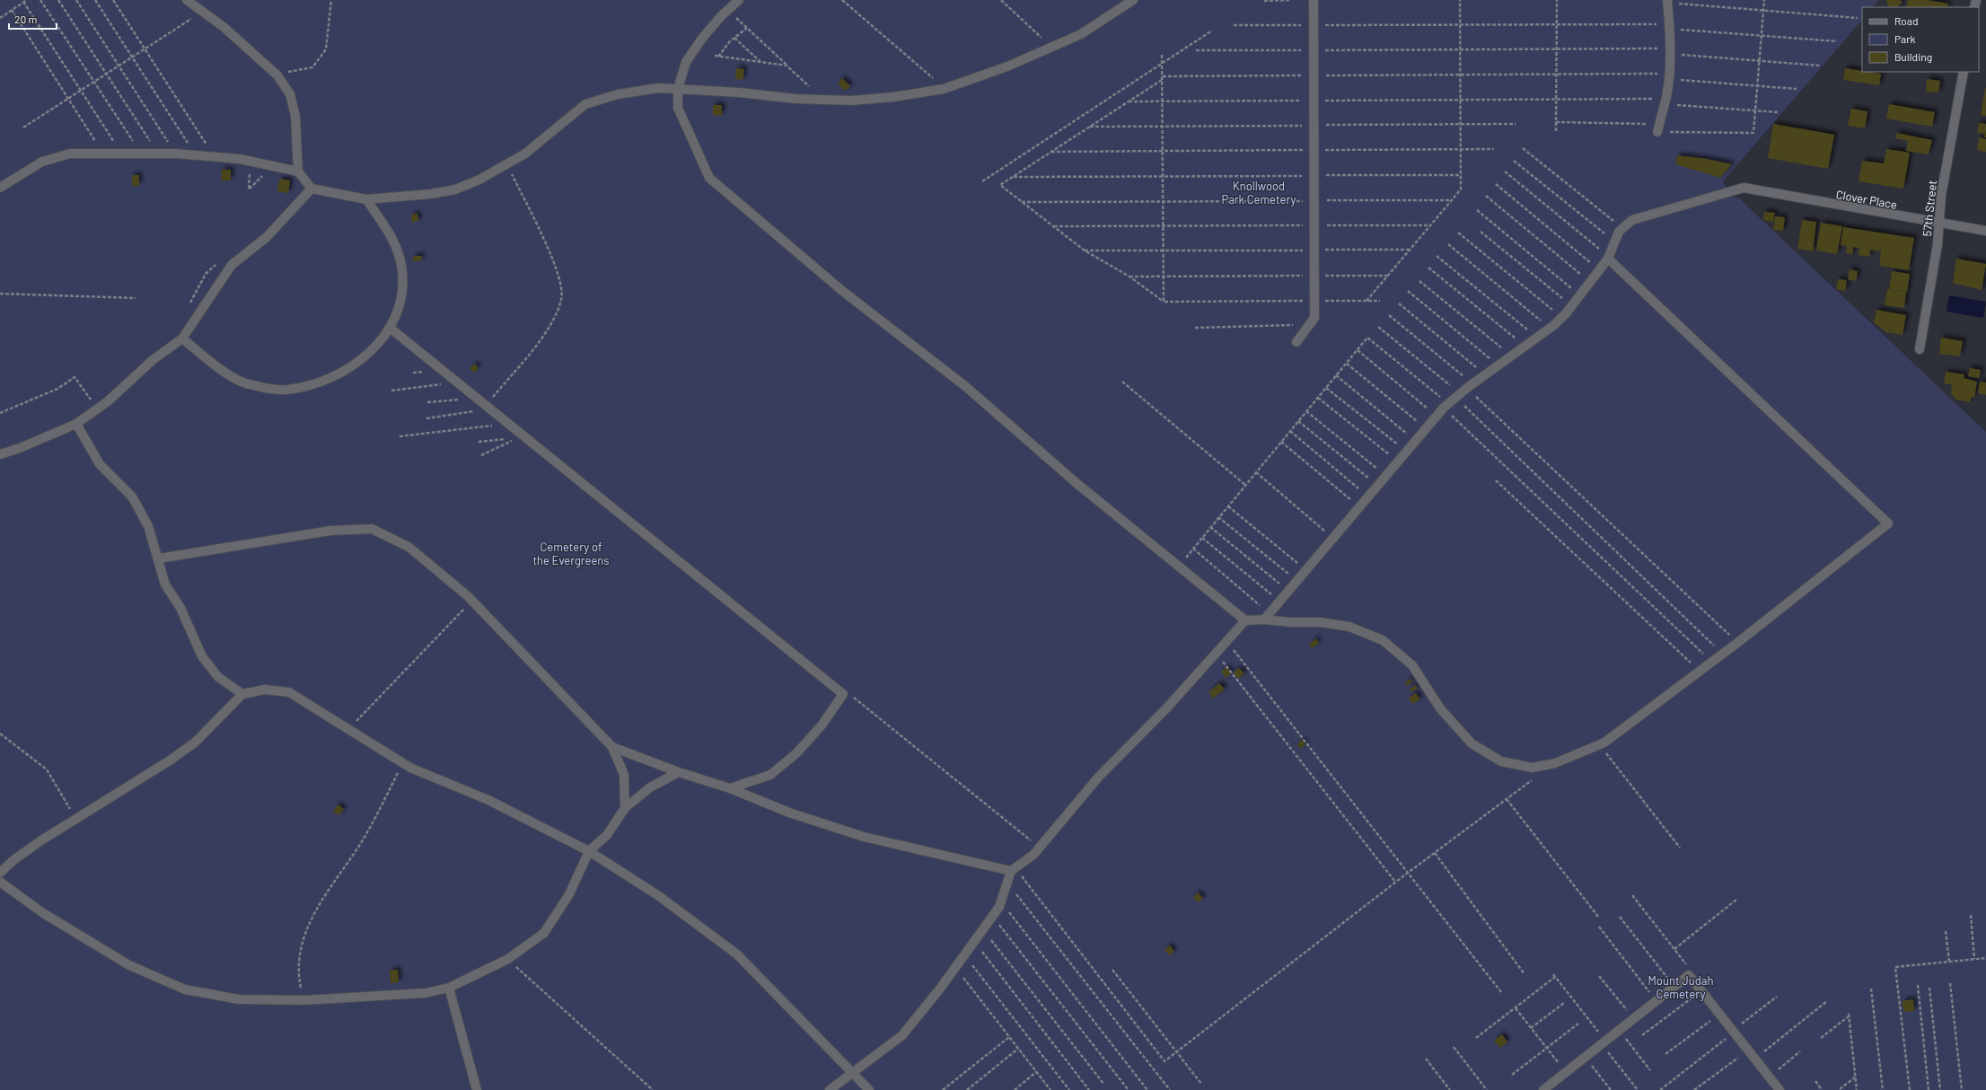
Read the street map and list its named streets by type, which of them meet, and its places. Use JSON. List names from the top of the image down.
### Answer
{
  "streets": {
    "street": ["Clover Place", "57th Street"]
  },
  "crossings": [
    ["Clover Place", "57th Street"]
  ],
  "parks": ["Knollwood Park Cemetery", "Cemetery of the Evergreens", "Mount Judah Cemetery"],
  "legend": ["Road", "Park", "Building"],
  "scale_bar": "20 m"
}
